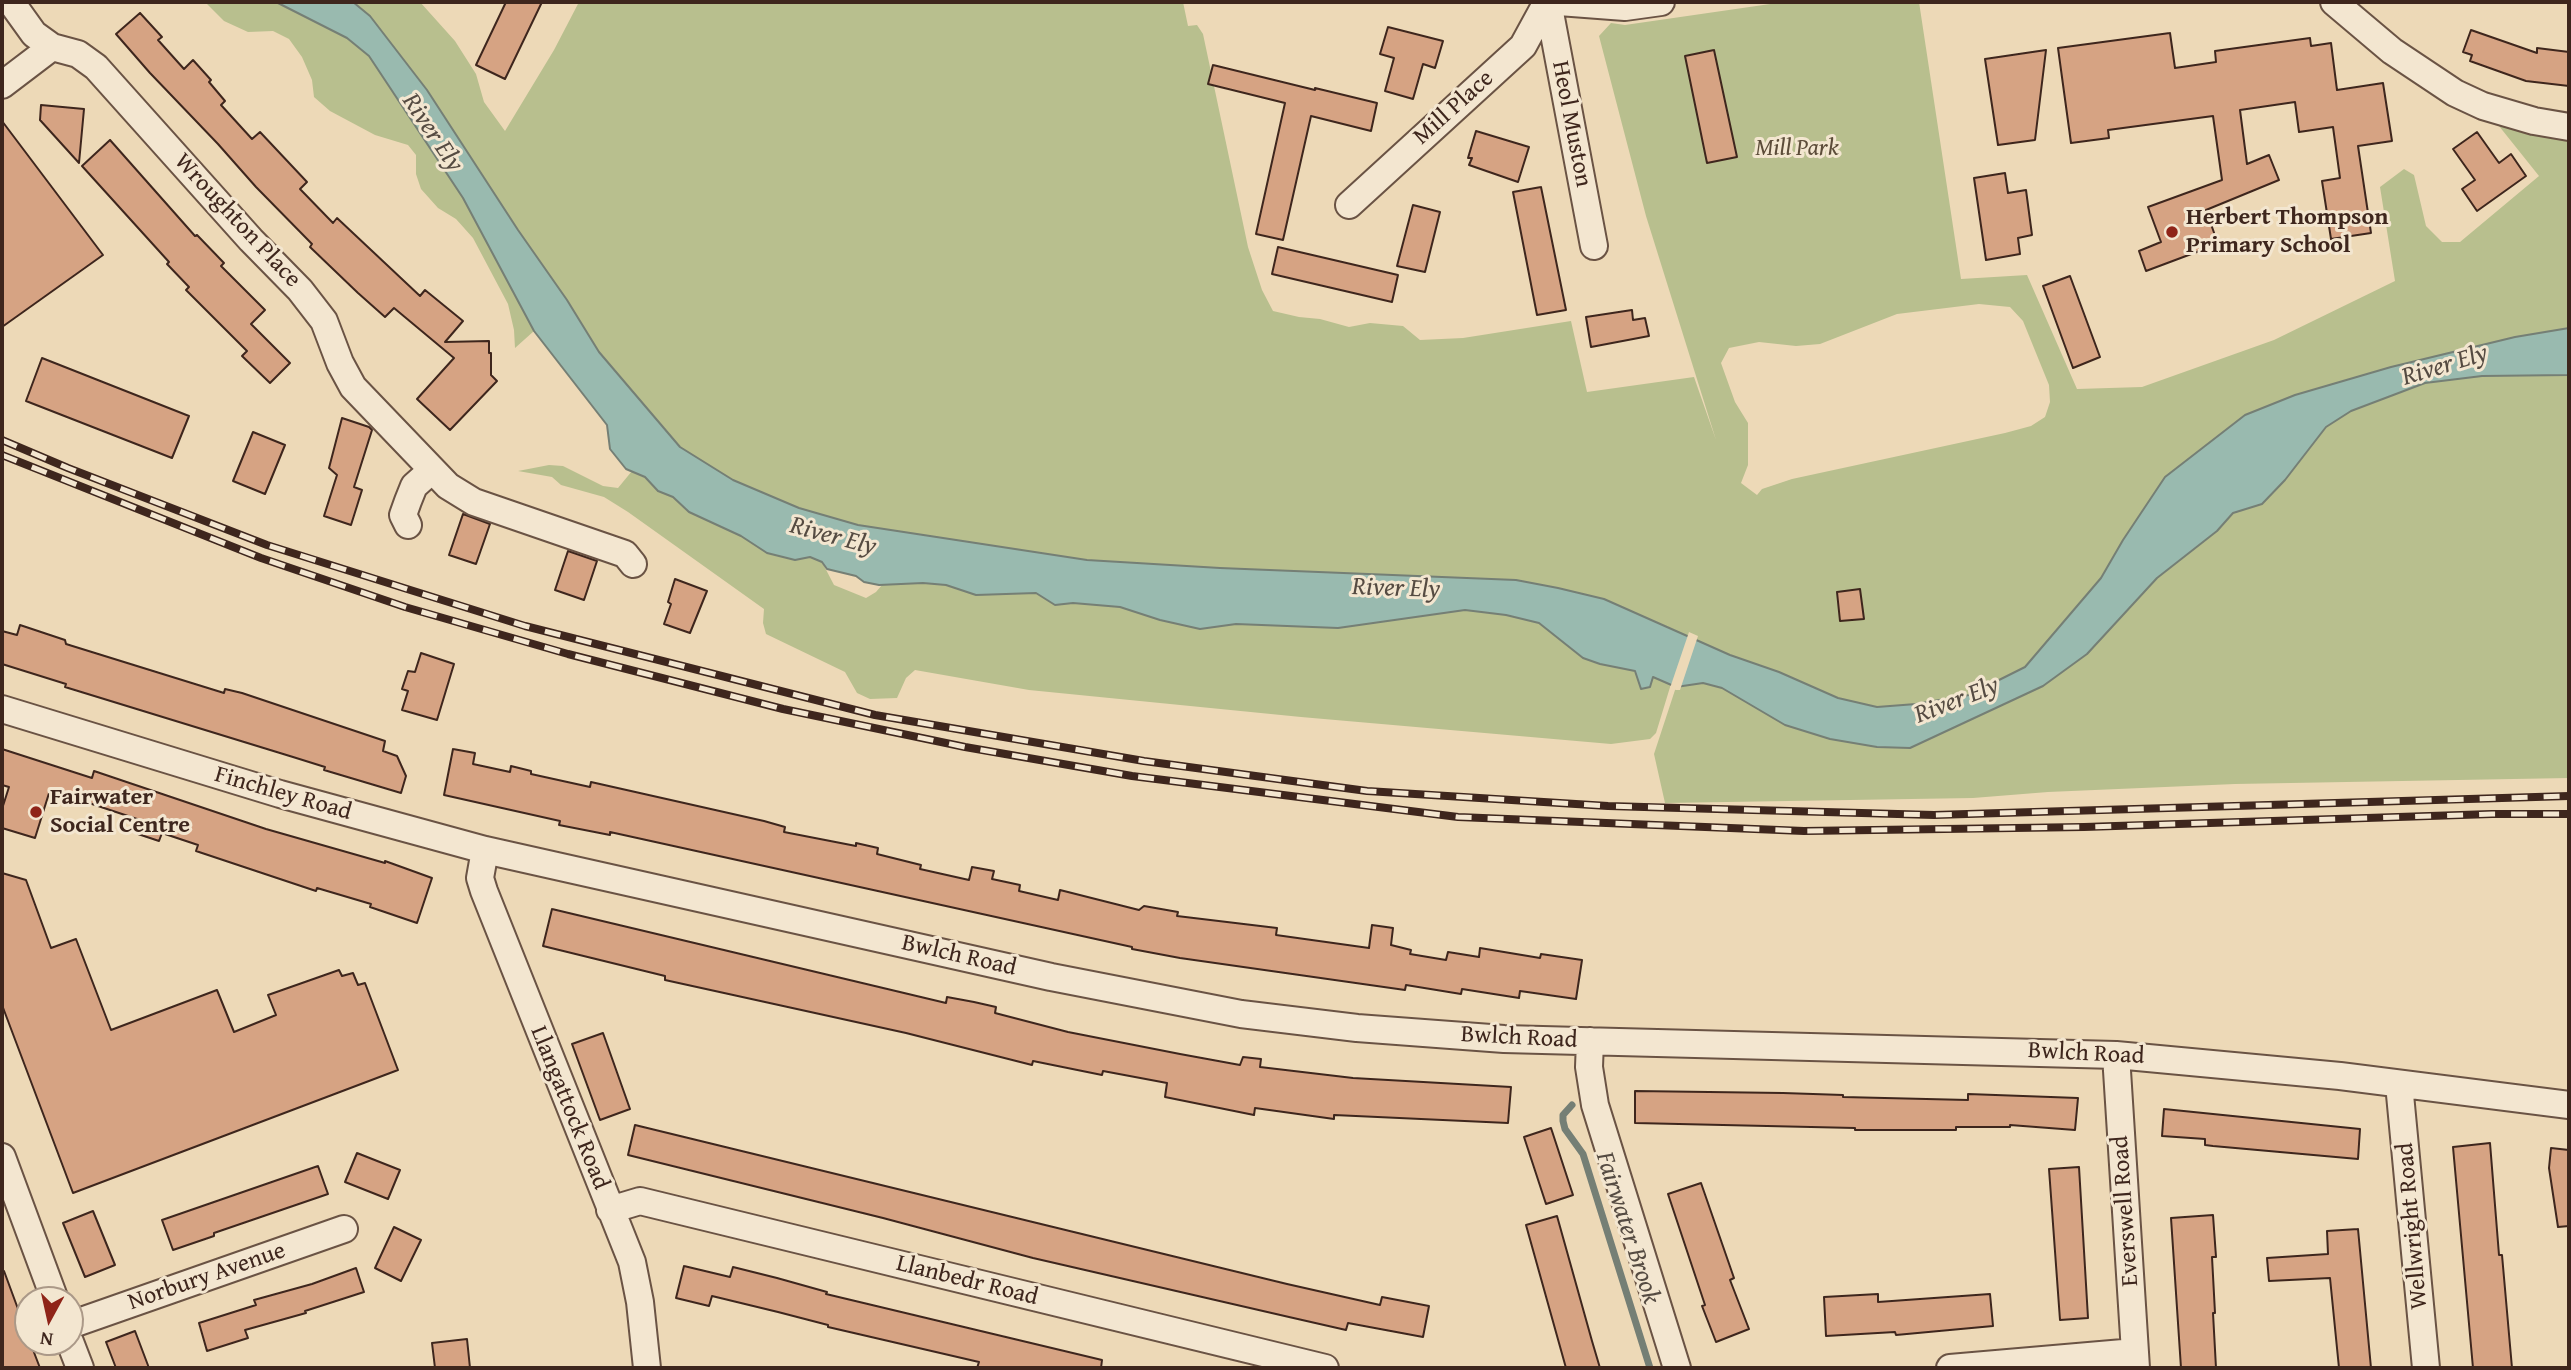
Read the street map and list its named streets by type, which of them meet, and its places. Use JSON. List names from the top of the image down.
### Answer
{
  "streets": {
    "street": [
      "Mill Place",
      "Heol Muston",
      "Wroughton Place",
      "Finchley Road",
      "Bwlch Road",
      "Llangattock Road",
      "Everswell Road",
      "Wellwright Road",
      "Norbury Avenue",
      "Llanbedr Road"
    ]
  },
  "crossings": [
    ["Mill Place", "Heol Muston"],
    ["Finchley Road", "Bwlch Road"],
    ["Finchley Road", "Llangattock Road"],
    ["Bwlch Road", "Llangattock Road"],
    ["Bwlch Road", "Everswell Road"],
    ["Bwlch Road", "Wellwright Road"],
    ["Llangattock Road", "Llanbedr Road"]
  ],
  "water": ["River Ely", "Fairwater Brook"],
  "parks": ["Mill Park"],
  "places": ["Herbert Thompson Primary School", "Fairwater Social Centre"],
  "north": "bottom"
}
